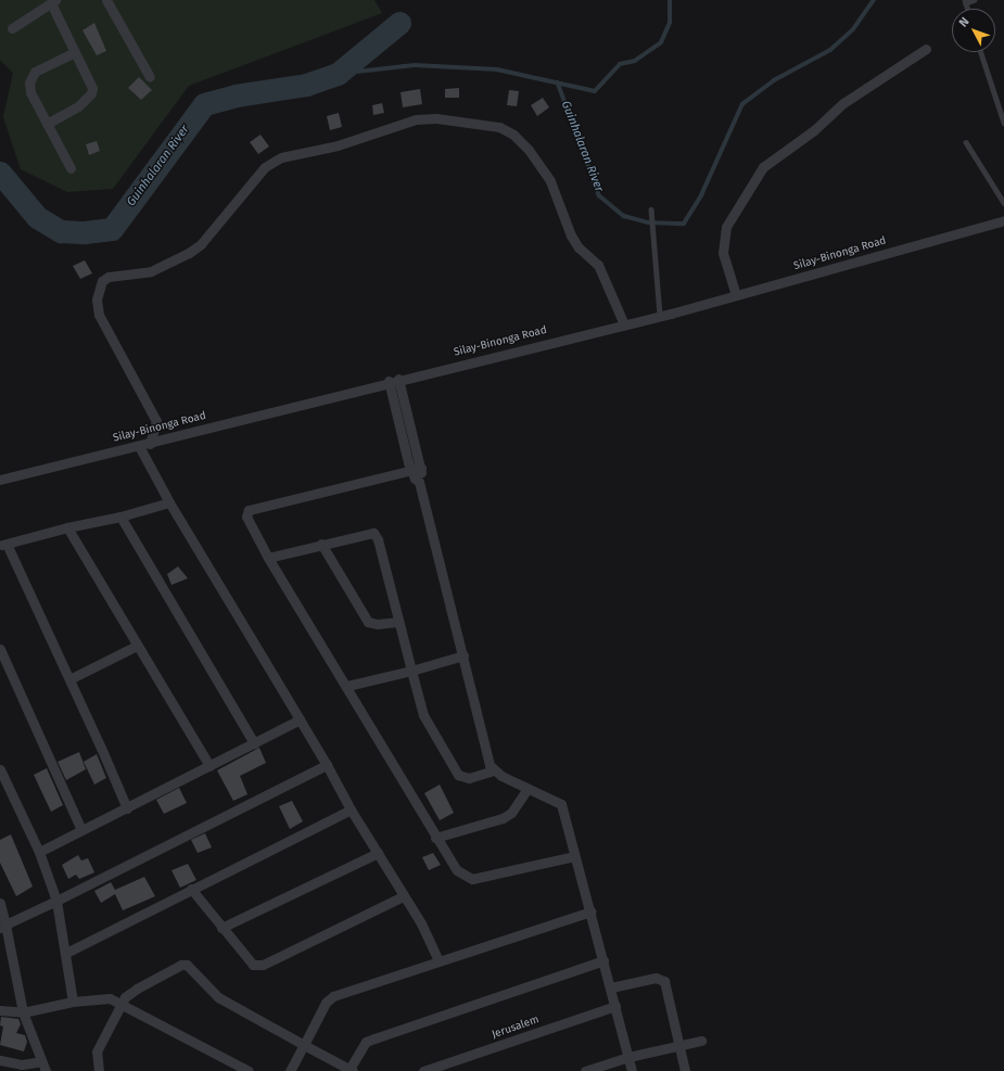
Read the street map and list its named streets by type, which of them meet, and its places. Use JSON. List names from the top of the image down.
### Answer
{
  "streets": {
    "street": ["Silay-Binonga Road", "Jerusalem"]
  },
  "water": ["Guinhalaran River"],
  "north": "top left"
}
